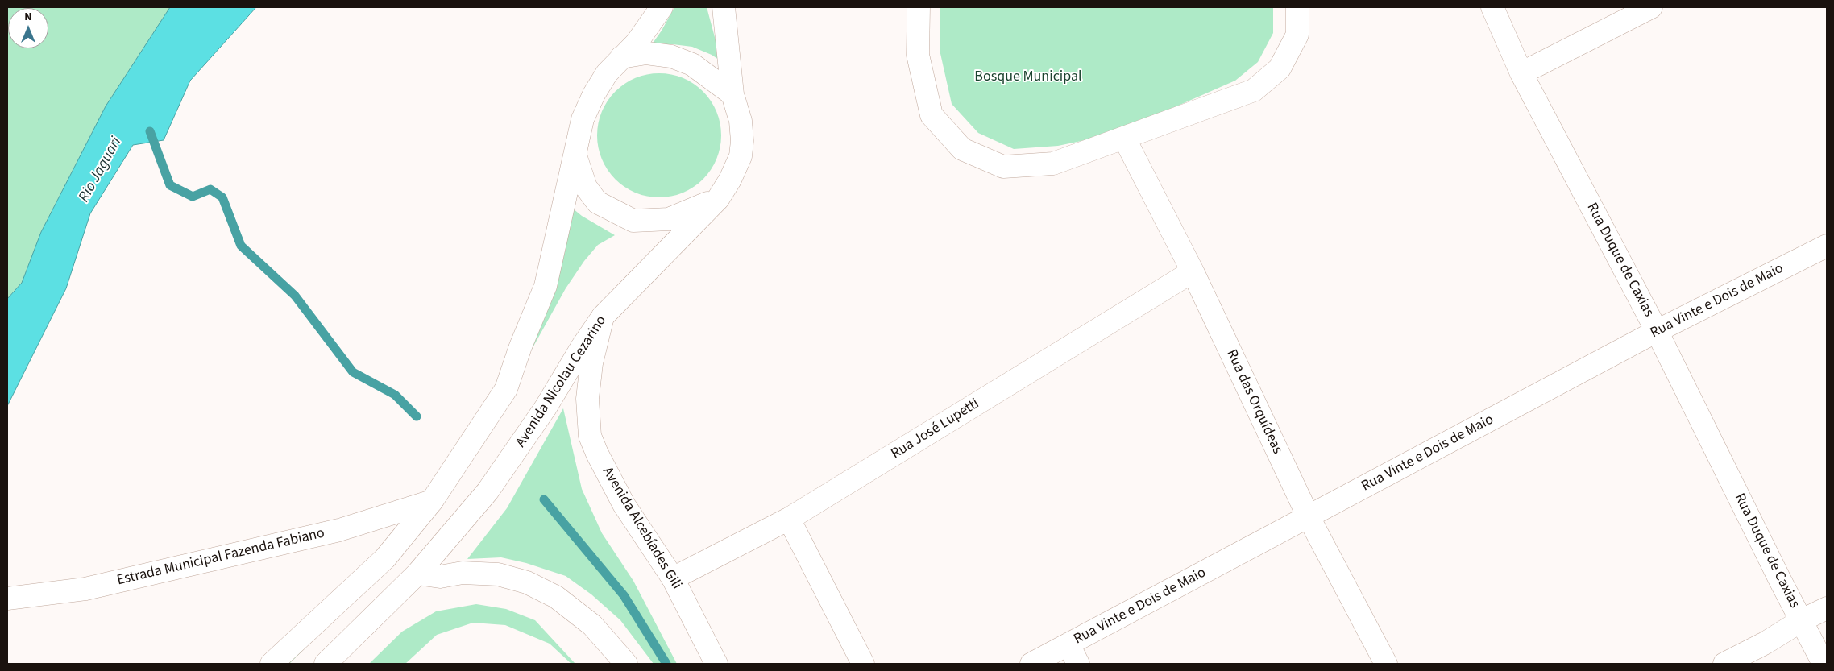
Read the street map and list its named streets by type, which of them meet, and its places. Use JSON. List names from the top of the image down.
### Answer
{
  "streets": {
    "street": [
      "Rua Duque de Caxias",
      "Rua Vinte e Dois de Maio",
      "Avenida Nicolau Cezarino",
      "Rua das Orquídeas",
      "Rua José Lupetti",
      "Avenida Alcebíades Gili",
      "Estrada Municipal Fazenda Fabiano"
    ]
  },
  "crossings": [
    ["Rua Duque de Caxias", "Rua Vinte e Dois de Maio"],
    ["Rua Vinte e Dois de Maio", "Rua das Orquídeas"],
    ["Avenida Nicolau Cezarino", "Avenida Alcebíades Gili"],
    ["Rua das Orquídeas", "Rua José Lupetti"],
    ["Rua José Lupetti", "Avenida Alcebíades Gili"]
  ],
  "water": ["Rio Jaguari"],
  "parks": ["Bosque Municipal"],
  "north": "top"
}
